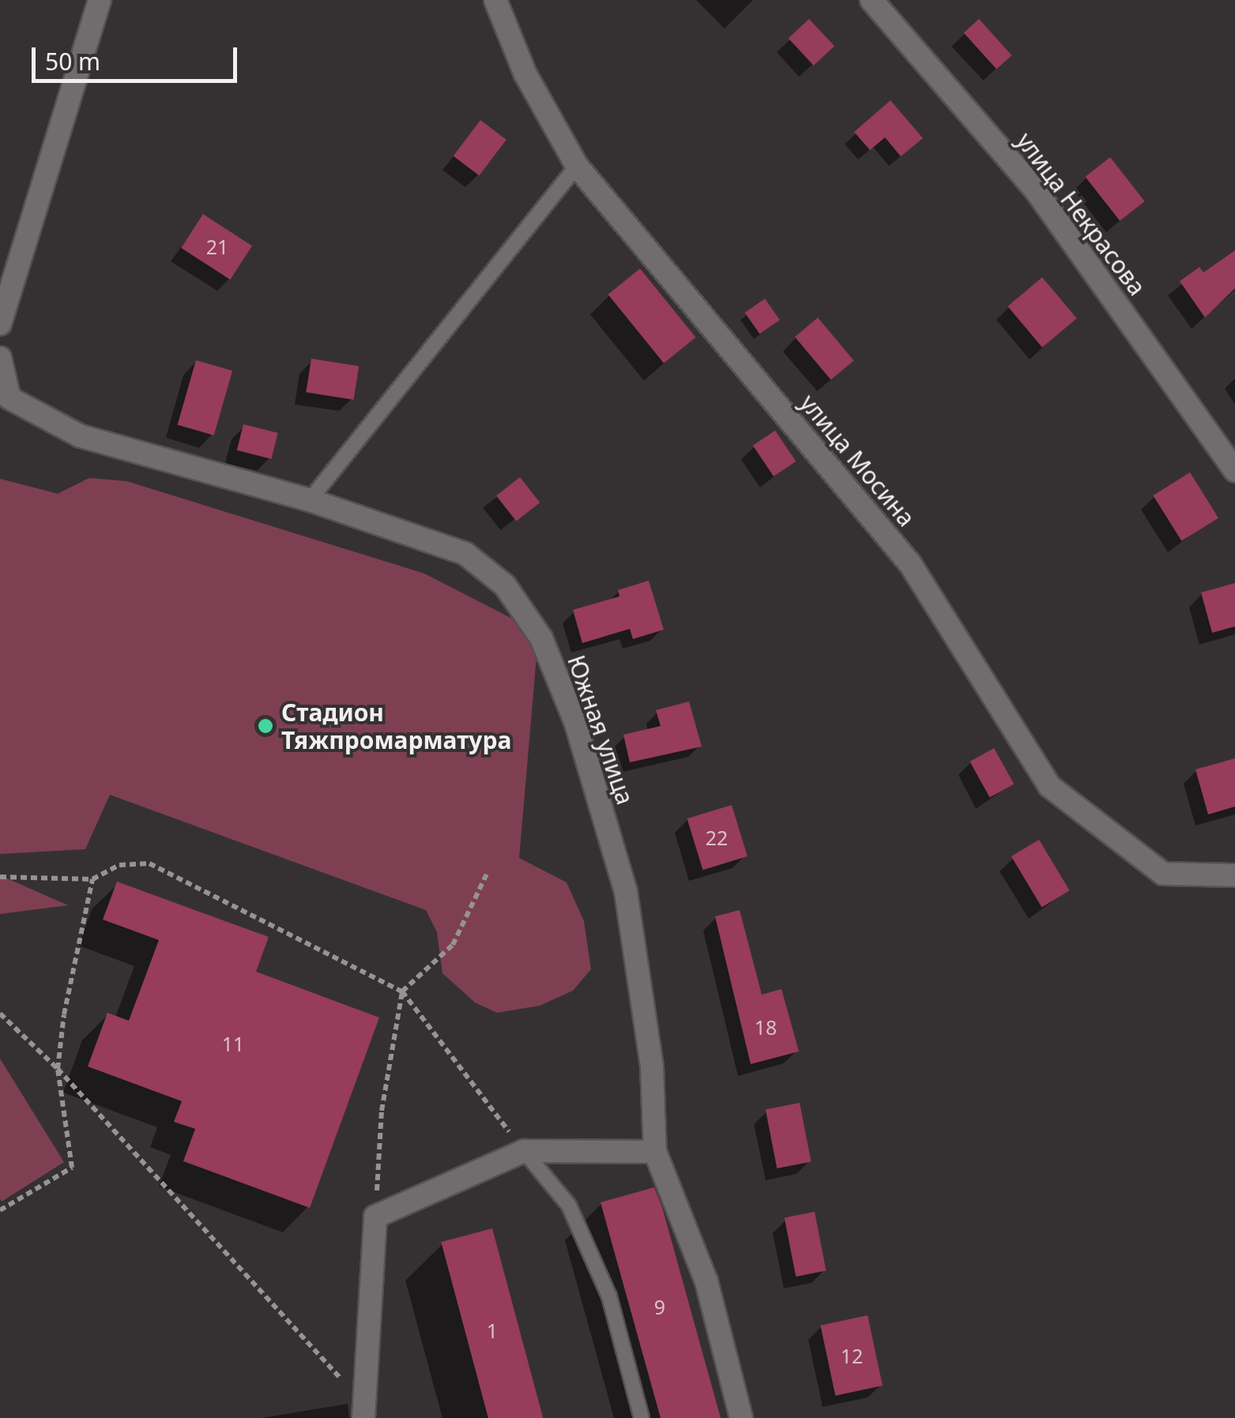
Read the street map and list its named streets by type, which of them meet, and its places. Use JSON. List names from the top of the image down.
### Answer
{
  "streets": {
    "street": ["улица Некрасова", "улица Мосина", "Южная улица"]
  },
  "places": ["Стадион Тяжпромарматура"],
  "house_numbers": [
    "21",
    "22",
    "18",
    "11",
    "9",
    "1",
    "12"
  ],
  "scale_bar": "50 m"
}
